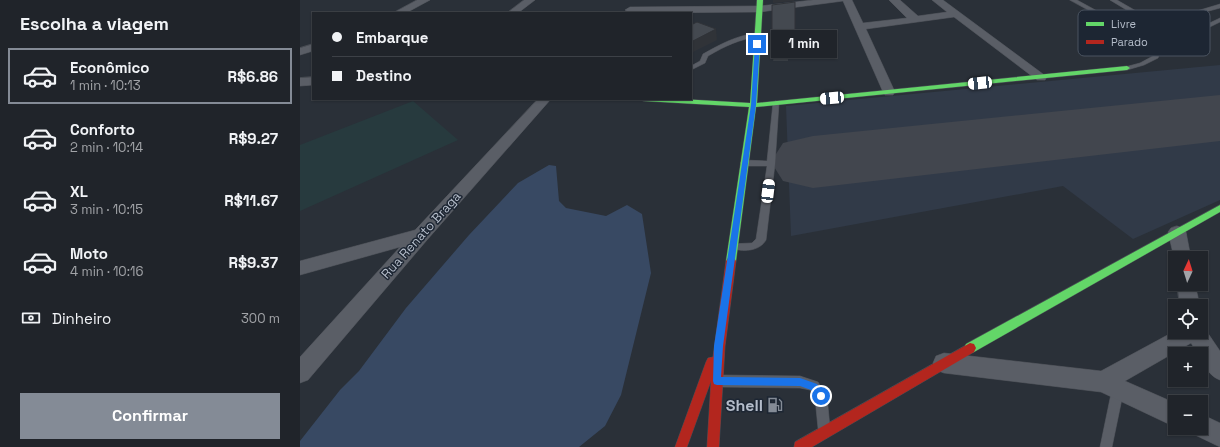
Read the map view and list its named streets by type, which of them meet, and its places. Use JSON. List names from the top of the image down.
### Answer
{
  "streets": {
    "street": ["Rua Renato Braga"]
  },
  "places": {
    "fuel station": ["Shell"]
  },
  "legend": ["Livre", "Parado"],
  "north": "top",
  "page": {
    "heading": "Escolha a viagem",
    "banner": ["Embarque", "Destino"],
    "bubble": "1 min",
    "list": [
      {
        "name": "Econômico",
        "note": "1 min · 10:13",
        "value": "R$6.86"
      },
      {
        "name": "Conforto",
        "note": "2 min · 10:14",
        "value": "R$9.27"
      },
      {
        "name": "XL",
        "note": "3 min · 10:15",
        "value": "R$11.67"
      },
      {
        "name": "Moto",
        "note": "4 min · 10:16",
        "value": "R$9.37"
      }
    ],
    "map_buttons": ["+", "−"],
    "pay": ["Dinheiro", "300 m"],
    "buttons": "Confirmar"
  }
}
